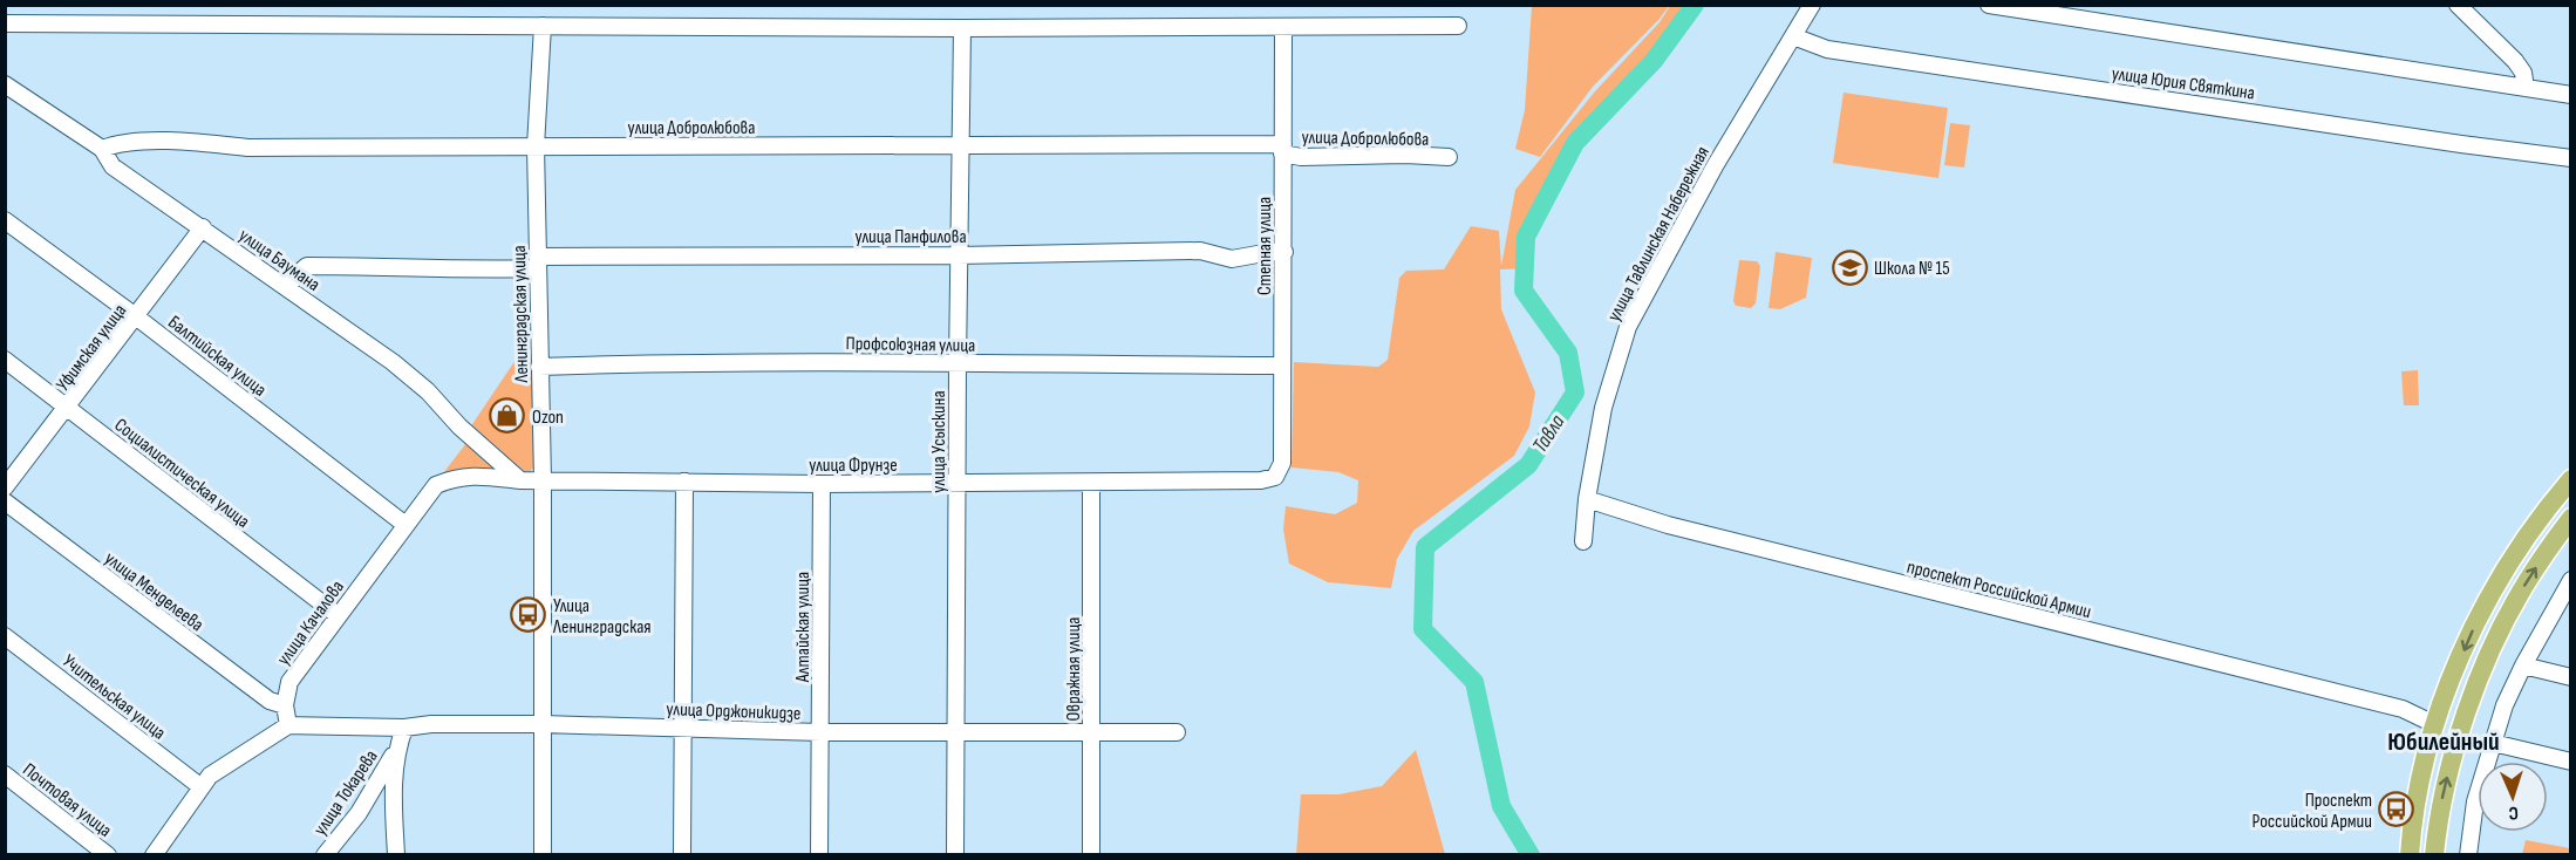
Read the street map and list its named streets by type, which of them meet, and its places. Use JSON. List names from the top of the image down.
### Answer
{
  "streets": {
    "street": [
      "улица Юрия Святкина",
      "улица Добролюбова",
      "улица Тавлинская Набережная",
      "улица Панфилова",
      "Степная улица",
      "улица Баумана",
      "Ленинградская улица",
      "Профсоюзная улица",
      "Уфимская улица",
      "Балтийская улица",
      "улица Усыскина",
      "улица Фрунзе",
      "Социалистическая улица",
      "проспект Российской Армии",
      "улица Менделеева",
      "улица Качалова",
      "Алтайская улица",
      "Овражная улица",
      "Учительская улица",
      "улица Орджоникидзе",
      "улица Токарева",
      "Почтовая улица"
    ]
  },
  "crossings": [
    ["улица Юрия Святкина", "улица Тавлинская Набережная"],
    ["улица Добролюбова", "Степная улица"],
    ["улица Добролюбова", "улица Баумана"],
    ["улица Добролюбова", "Ленинградская улица"],
    ["улица Добролюбова", "улица Усыскина"],
    ["улица Тавлинская Набережная", "проспект Российской Армии"],
    ["улица Панфилова", "Степная улица"],
    ["улица Панфилова", "улица Баумана"],
    ["улица Панфилова", "Ленинградская улица"],
    ["улица Панфилова", "улица Усыскина"],
    ["Степная улица", "Профсоюзная улица"],
    ["Степная улица", "улица Фрунзе"],
    ["улица Баумана", "Уфимская улица"],
    ["улица Баумана", "улица Качалова"],
    ["Ленинградская улица", "Профсоюзная улица"],
    ["Ленинградская улица", "улица Фрунзе"],
    ["Ленинградская улица", "улица Качалова"],
    ["Ленинградская улица", "улица Орджоникидзе"],
    ["Профсоюзная улица", "улица Усыскина"],
    ["Уфимская улица", "Балтийская улица"],
    ["Уфимская улица", "Социалистическая улица"],
    ["Балтийская улица", "улица Качалова"],
    ["улица Усыскина", "улица Фрунзе"],
    ["улица Усыскина", "улица Орджоникидзе"],
    ["улица Фрунзе", "улица Качалова"],
    ["улица Фрунзе", "Алтайская улица"],
    ["улица Фрунзе", "Овражная улица"],
    ["Социалистическая улица", "улица Качалова"],
    ["улица Менделеева", "улица Качалова"],
    ["улица Качалова", "улица Орджоникидзе"],
    ["Алтайская улица", "улица Орджоникидзе"],
    ["Овражная улица", "улица Орджоникидзе"]
  ],
  "districts": ["Юбилейный"],
  "water": ["Тавла"],
  "places": {
    "school or university": ["Школа № 15"],
    "shop": ["Ozon"],
    "bus stop": ["Улица Ленинградская", "Проспект Российской Армии"]
  },
  "north": "bottom"
}
